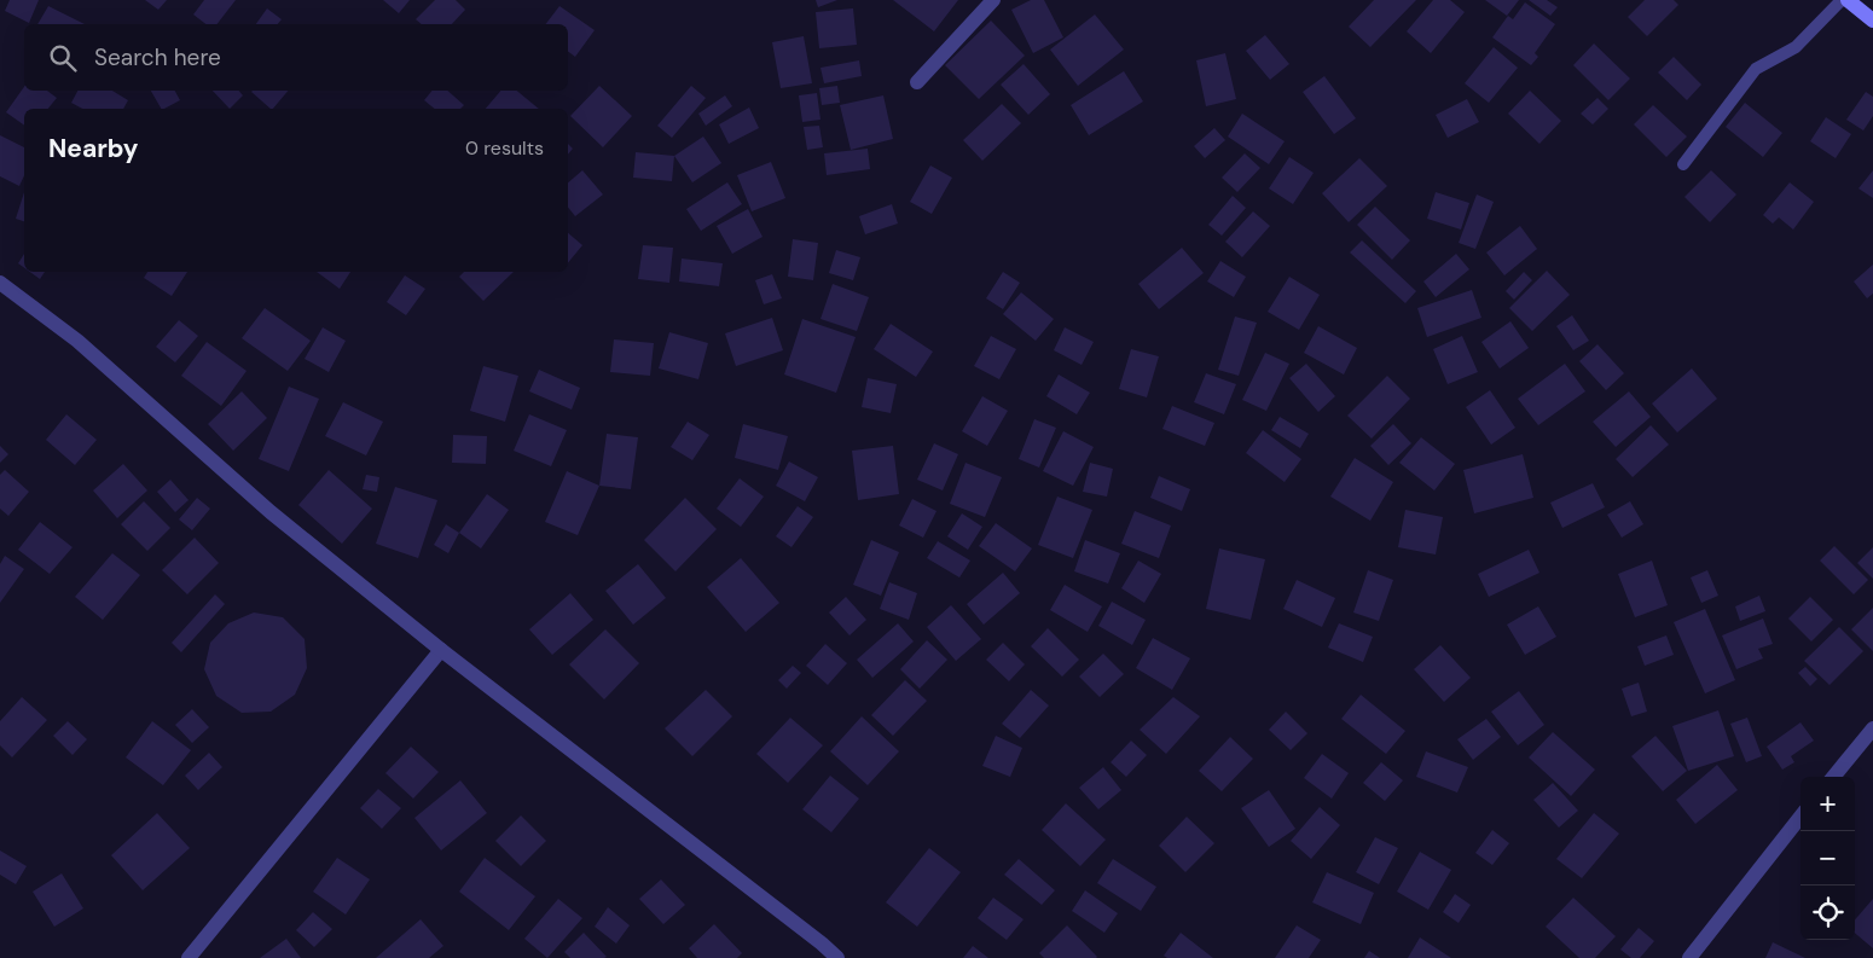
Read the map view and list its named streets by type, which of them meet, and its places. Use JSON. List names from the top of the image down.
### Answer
{
  "page": {
    "search": "Search here",
    "heading": ["Nearby", "0 results"],
    "map_buttons": ["+", "−"]
  }
}
